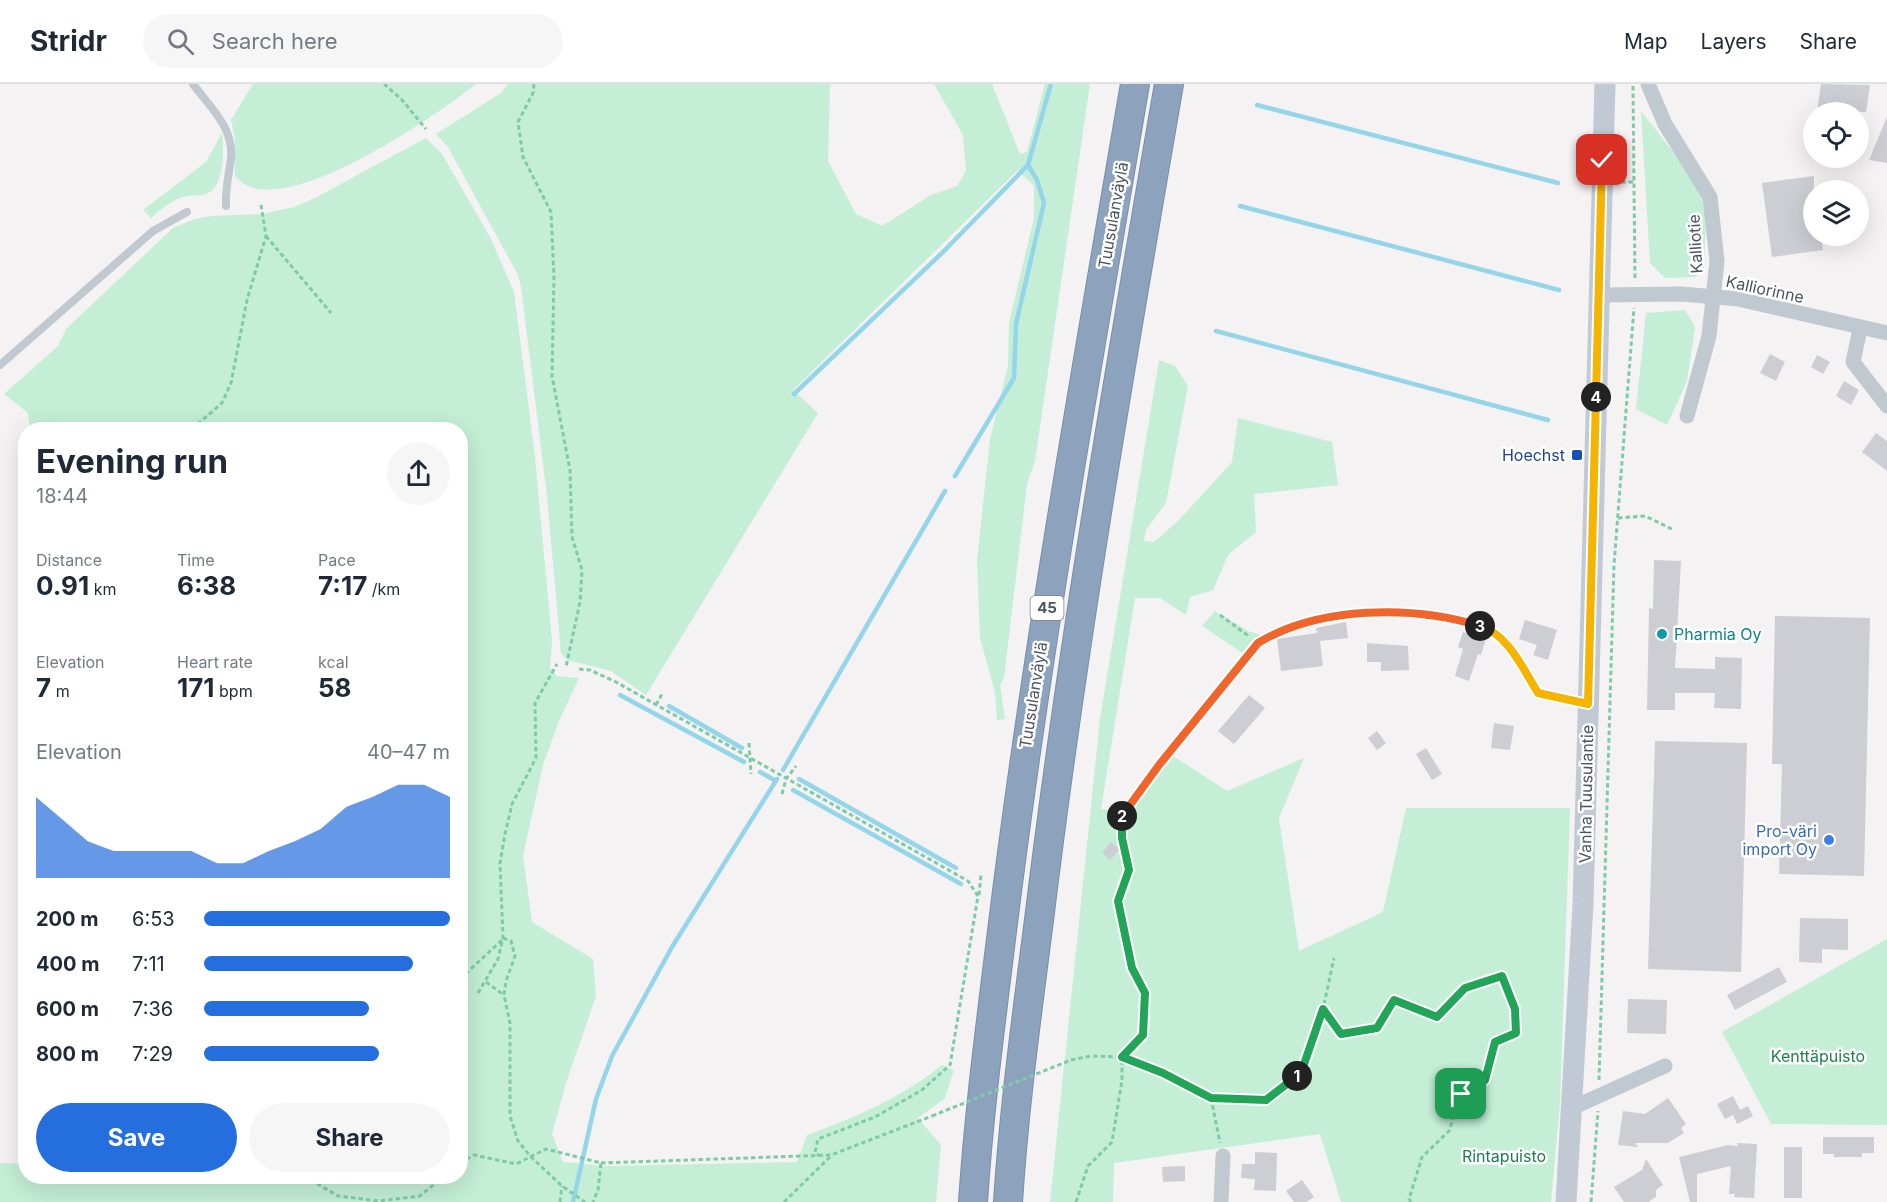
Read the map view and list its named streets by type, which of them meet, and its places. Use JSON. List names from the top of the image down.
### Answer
{
  "streets": {
    "highway": ["Tuusulanväylä", "45"],
    "main road": ["Vanha Tuusulantie"],
    "street": ["Kalliotie", "Kalliorinne"]
  },
  "crossings": [
    ["Kalliotie", "Kalliorinne"],
    ["Kalliorinne", "Vanha Tuusulantie"]
  ],
  "parks": ["Kenttäpuisto", "Rintapuisto"],
  "places": {
    "transit": ["Hoechst"],
    "other": ["Pharmia Oy", "Pro-väri import Oy"]
  },
  "page": {
    "header": "Stridr",
    "search": "Search here",
    "nav": ["Map", "Layers", "Share"],
    "pins": [
      "4",
      "3",
      "2",
      "1"
    ],
    "heading": ["Evening run", "18:44"],
    "stats": [
      ["Distance", "0.91 km"],
      ["Time", "6:38"],
      ["Pace", "7:17 /km"],
      ["Elevation", "7 m"],
      ["Heart rate", "171 bpm"],
      ["kcal", "58"]
    ],
    "chart": ["Elevation", "40–47 m"],
    "list": [
      {
        "name": "200 m",
        "note": "6:53"
      },
      {
        "name": "400 m",
        "note": "7:11"
      },
      {
        "name": "600 m",
        "note": "7:36"
      },
      {
        "name": "800 m",
        "note": "7:29"
      }
    ],
    "buttons": ["Save", "Share"]
  }
}
